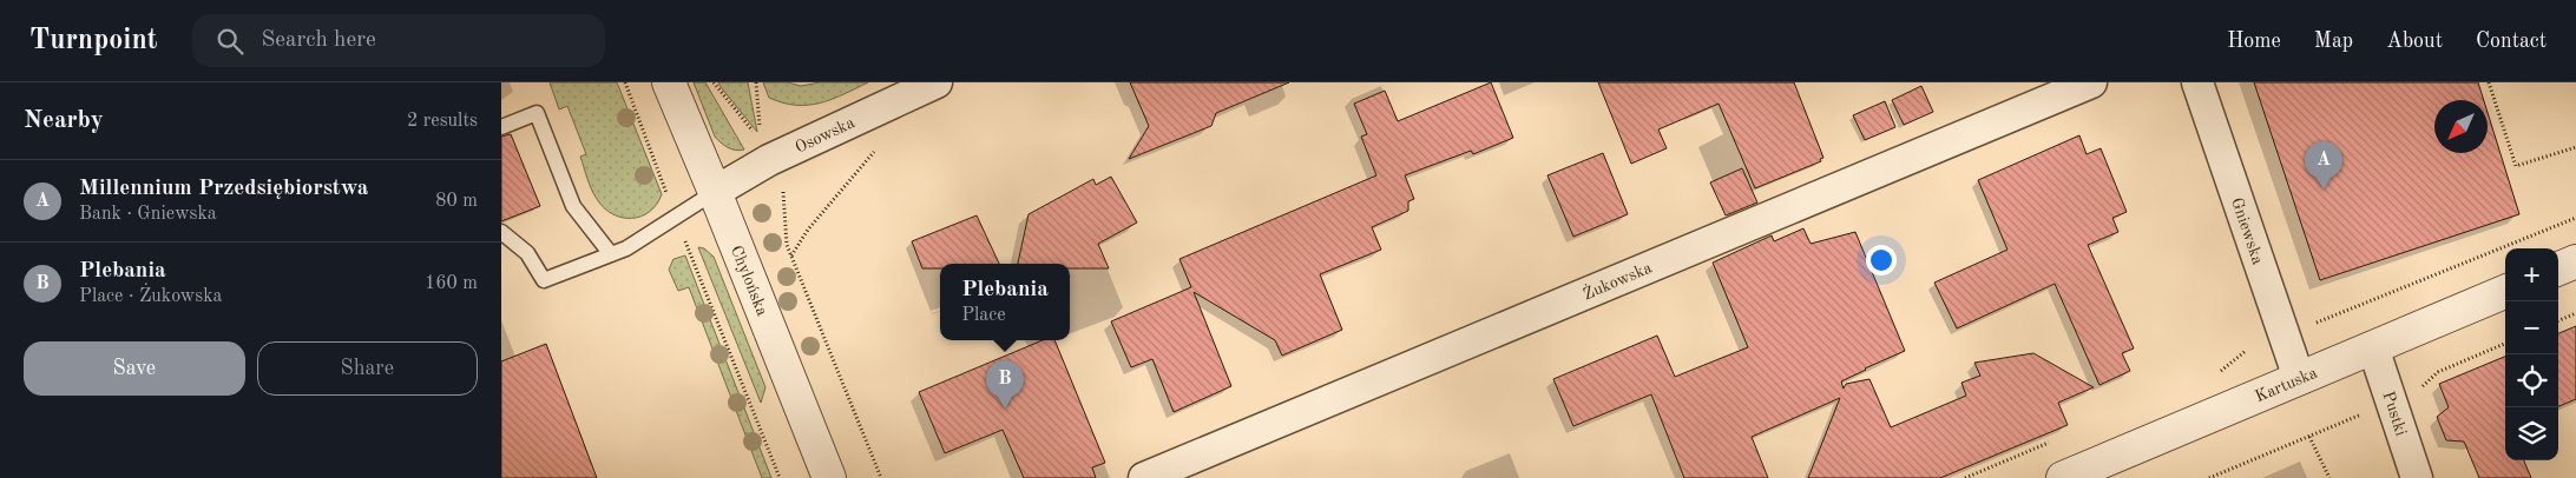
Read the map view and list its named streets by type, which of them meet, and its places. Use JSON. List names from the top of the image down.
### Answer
{
  "streets": {
    "street": [
      "Osowska",
      "Gniewska",
      "Chylońska",
      "Żukowska",
      "Kartuska",
      "Pustki"
    ]
  },
  "crossings": [
    ["Osowska", "Chylońska"],
    ["Gniewska", "Kartuska"],
    ["Kartuska", "Pustki"]
  ],
  "north": "bottom left",
  "page": {
    "header": "Turnpoint",
    "search": "Search here",
    "nav": [
      "Home",
      "Map",
      "About",
      "Contact"
    ],
    "heading": ["Nearby", "2 results"],
    "pins": ["A", "B"],
    "list": [
      {
        "mark": "A",
        "name": "Millennium Przedsiębiorstwa",
        "note": "Bank · Gniewska",
        "value": "80 m"
      },
      {
        "mark": "B",
        "name": "Plebania",
        "note": "Place · Żukowska",
        "value": "160 m"
      }
    ],
    "map_buttons": ["+", "−"],
    "popup": ["Plebania", "Place"],
    "buttons": ["Save", "Share"]
  }
}
